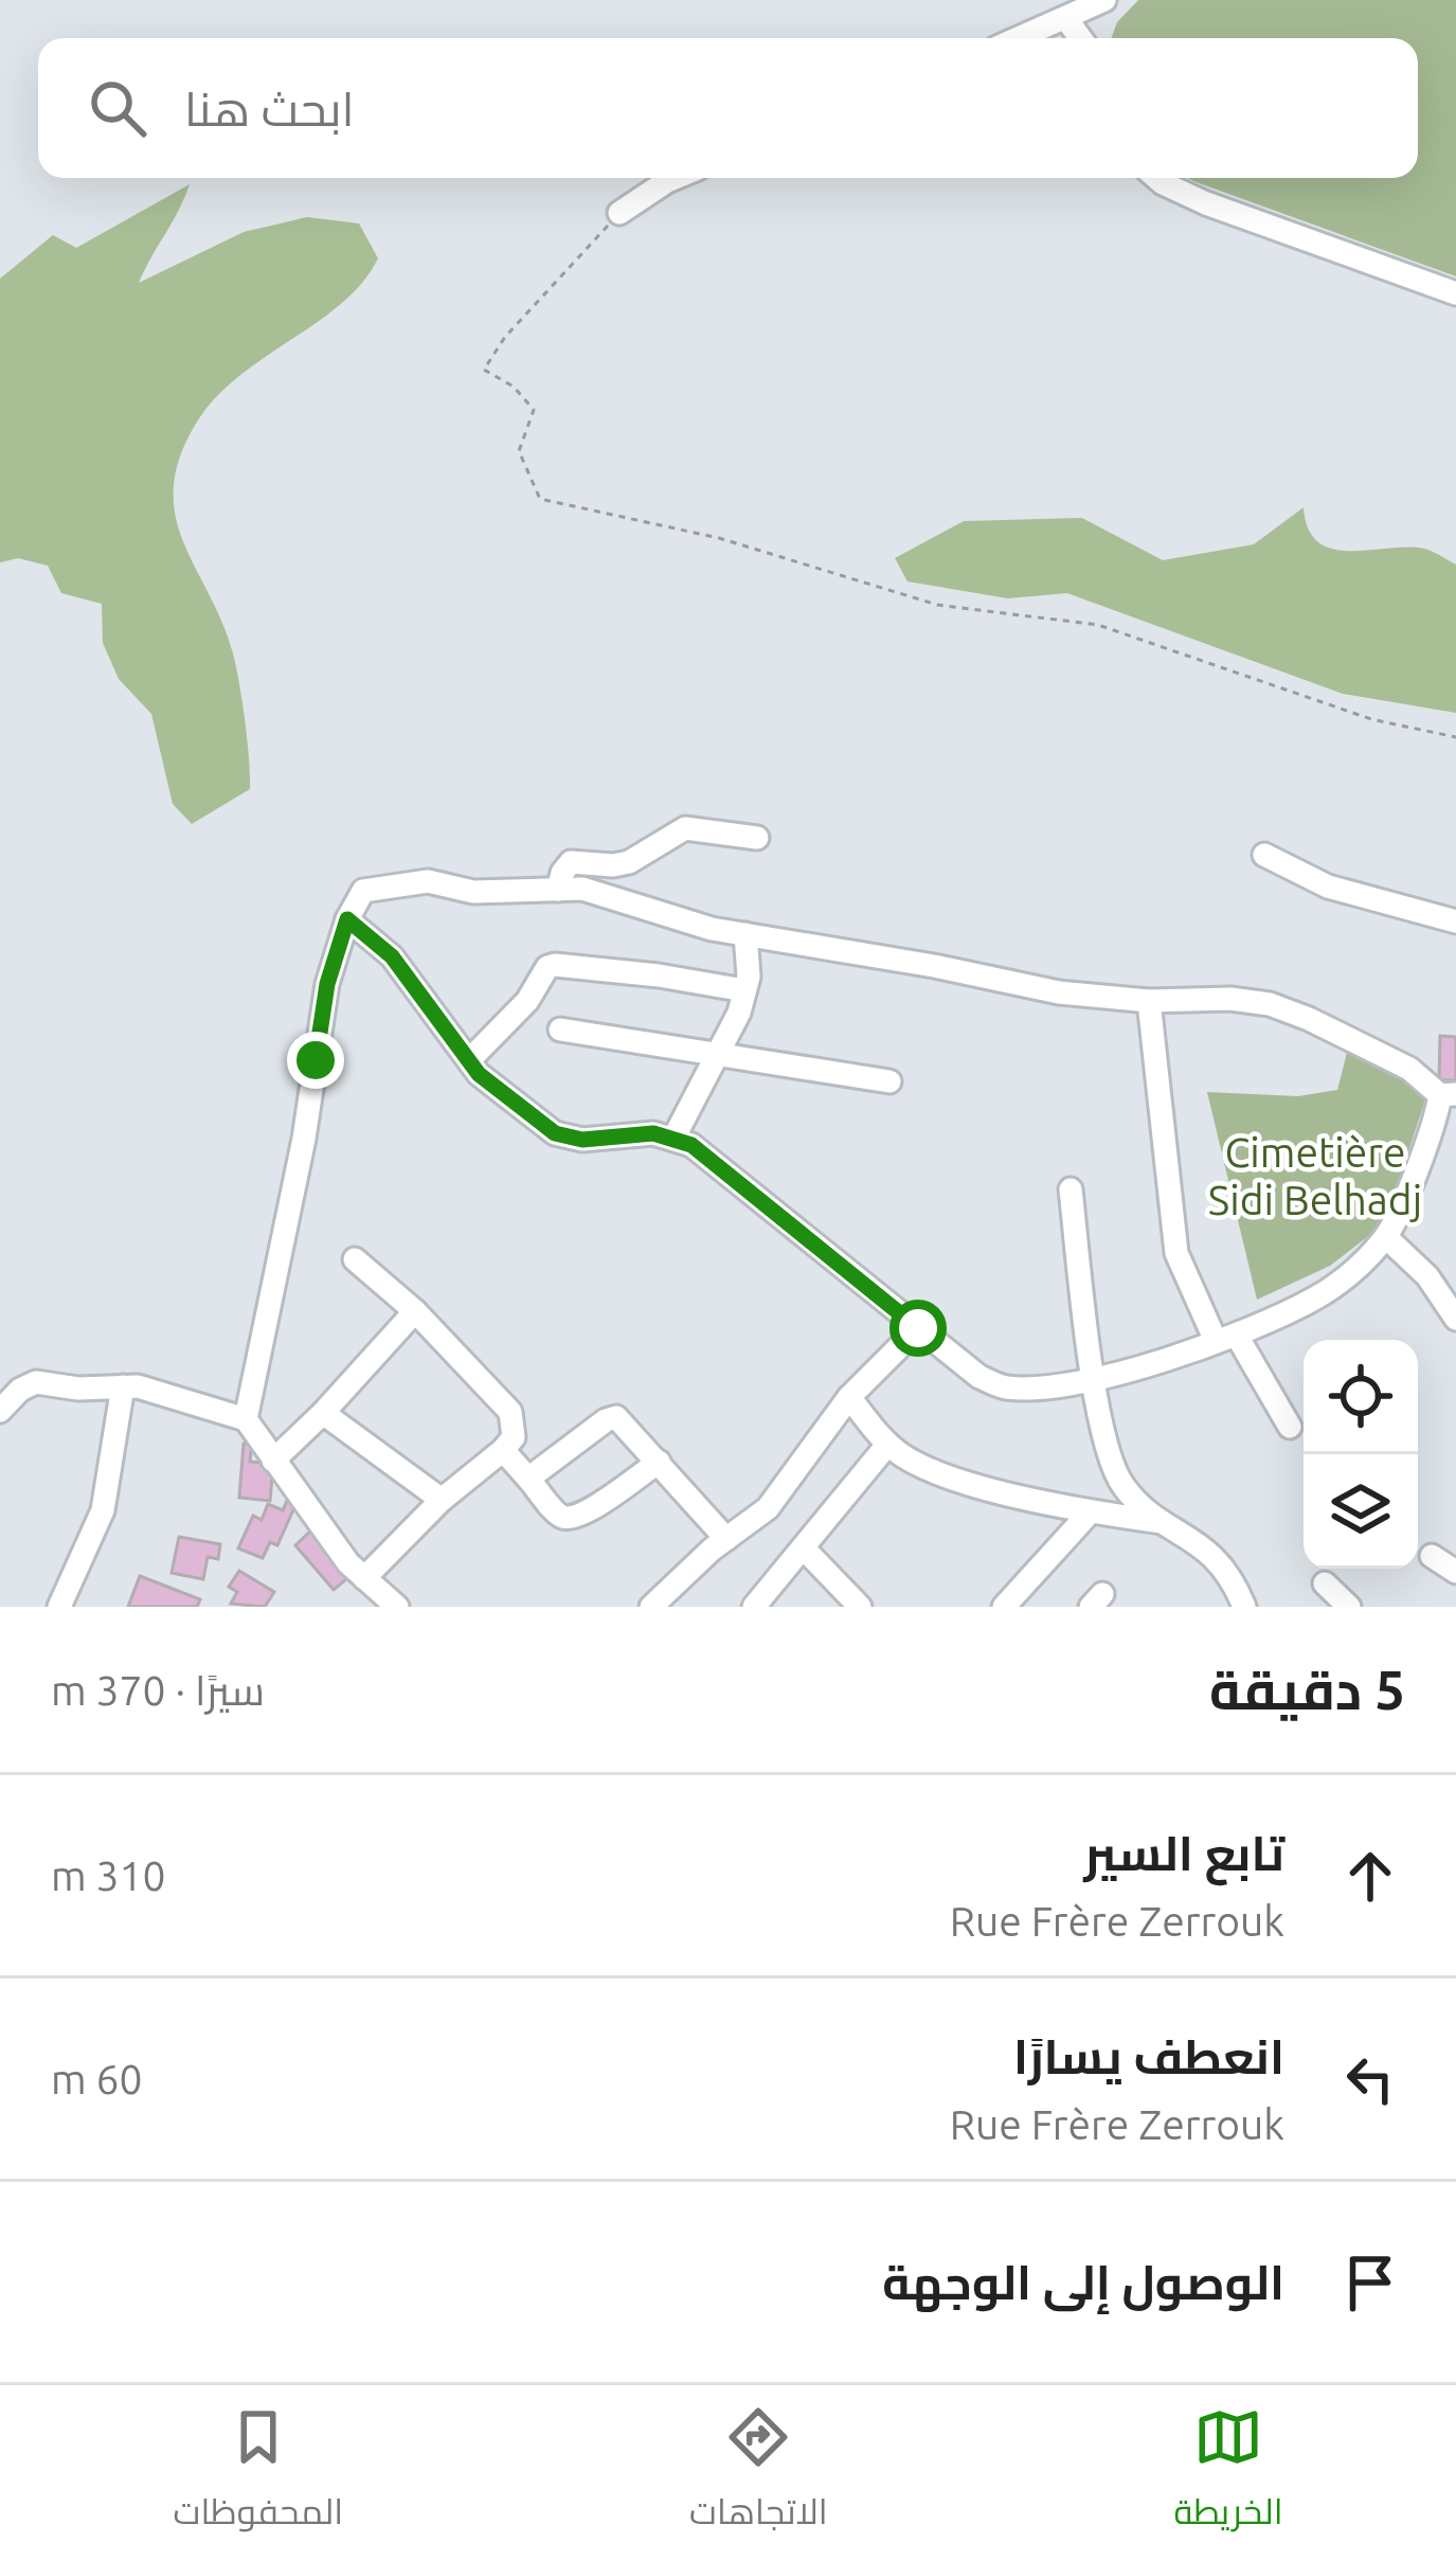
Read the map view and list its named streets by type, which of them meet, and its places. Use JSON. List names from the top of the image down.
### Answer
{
  "parks": ["Cimetière Sidi Belhadj"],
  "page": {
    "search": "ابحث هنا",
    "heading": ["5 دقيقة", "سيرًا · 370 m"],
    "list": [
      ["تابع السير", "Rue Frère Zerrouk", "310 m"],
      ["انعطف يسارًا", "Rue Frère Zerrouk", "60 m"],
      "الوصول إلى الوجهة"
    ],
    "nav": ["الخريطة", "الاتجاهات", "المحفوظات"]
  }
}
